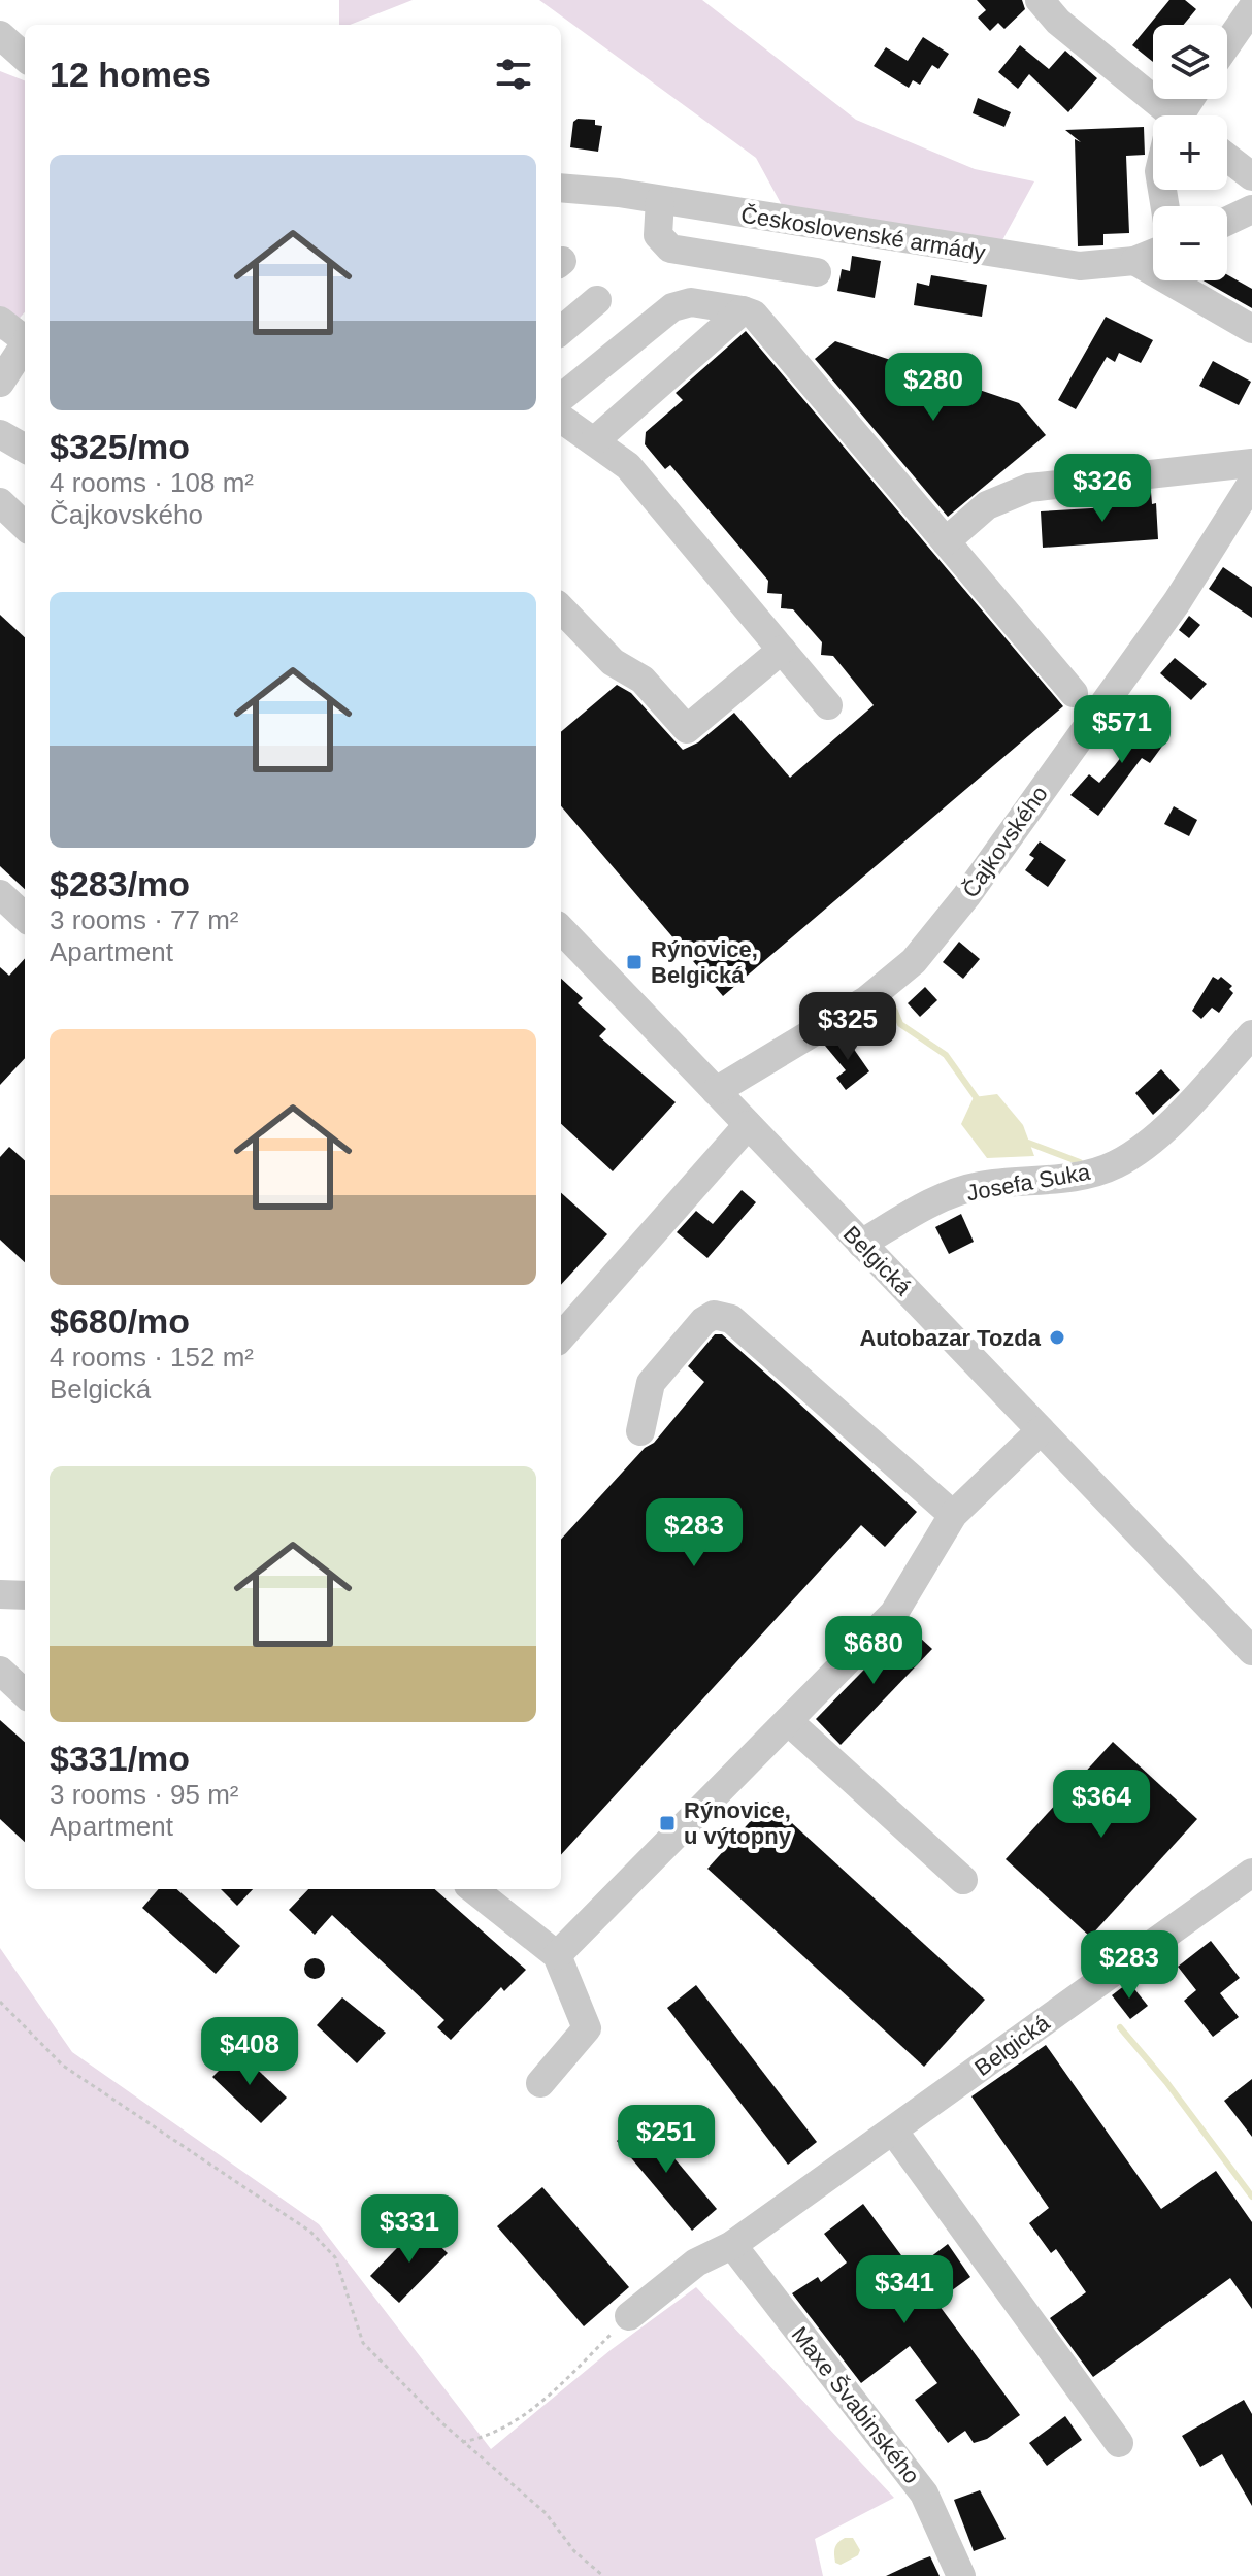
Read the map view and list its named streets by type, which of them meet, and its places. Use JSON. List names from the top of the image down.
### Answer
{
  "streets": {
    "street": [
      "Československé armády",
      "Čajkovského",
      "Josefa Suka",
      "Belgická",
      "Maxe Švabinského"
    ]
  },
  "crossings": [
    ["Čajkovského", "Belgická"],
    ["Josefa Suka", "Belgická"],
    ["Belgická", "Maxe Švabinského"]
  ],
  "places": {
    "transit": ["Rýnovice, Belgická", "Rýnovice, u výtopny"],
    "other": ["Autobazar Tozda"]
  },
  "page": {
    "map_buttons": ["+", "−"],
    "heading": "12 homes",
    "list": [
      {
        "name": "$325/mo",
        "note": "4 rooms · 108 m² · Čajkovského"
      },
      {
        "name": "$283/mo",
        "note": "3 rooms · 77 m² · Apartment"
      },
      {
        "name": "$680/mo",
        "note": "4 rooms · 152 m² · Belgická"
      },
      {
        "name": "$331/mo",
        "note": "3 rooms · 95 m² · Apartment"
      }
    ],
    "price": [
      "$280",
      "$326",
      "$571",
      "$325",
      "$283",
      "$680",
      "$364",
      "$283",
      "$408",
      "$251",
      "$331",
      "$341"
    ]
  }
}
